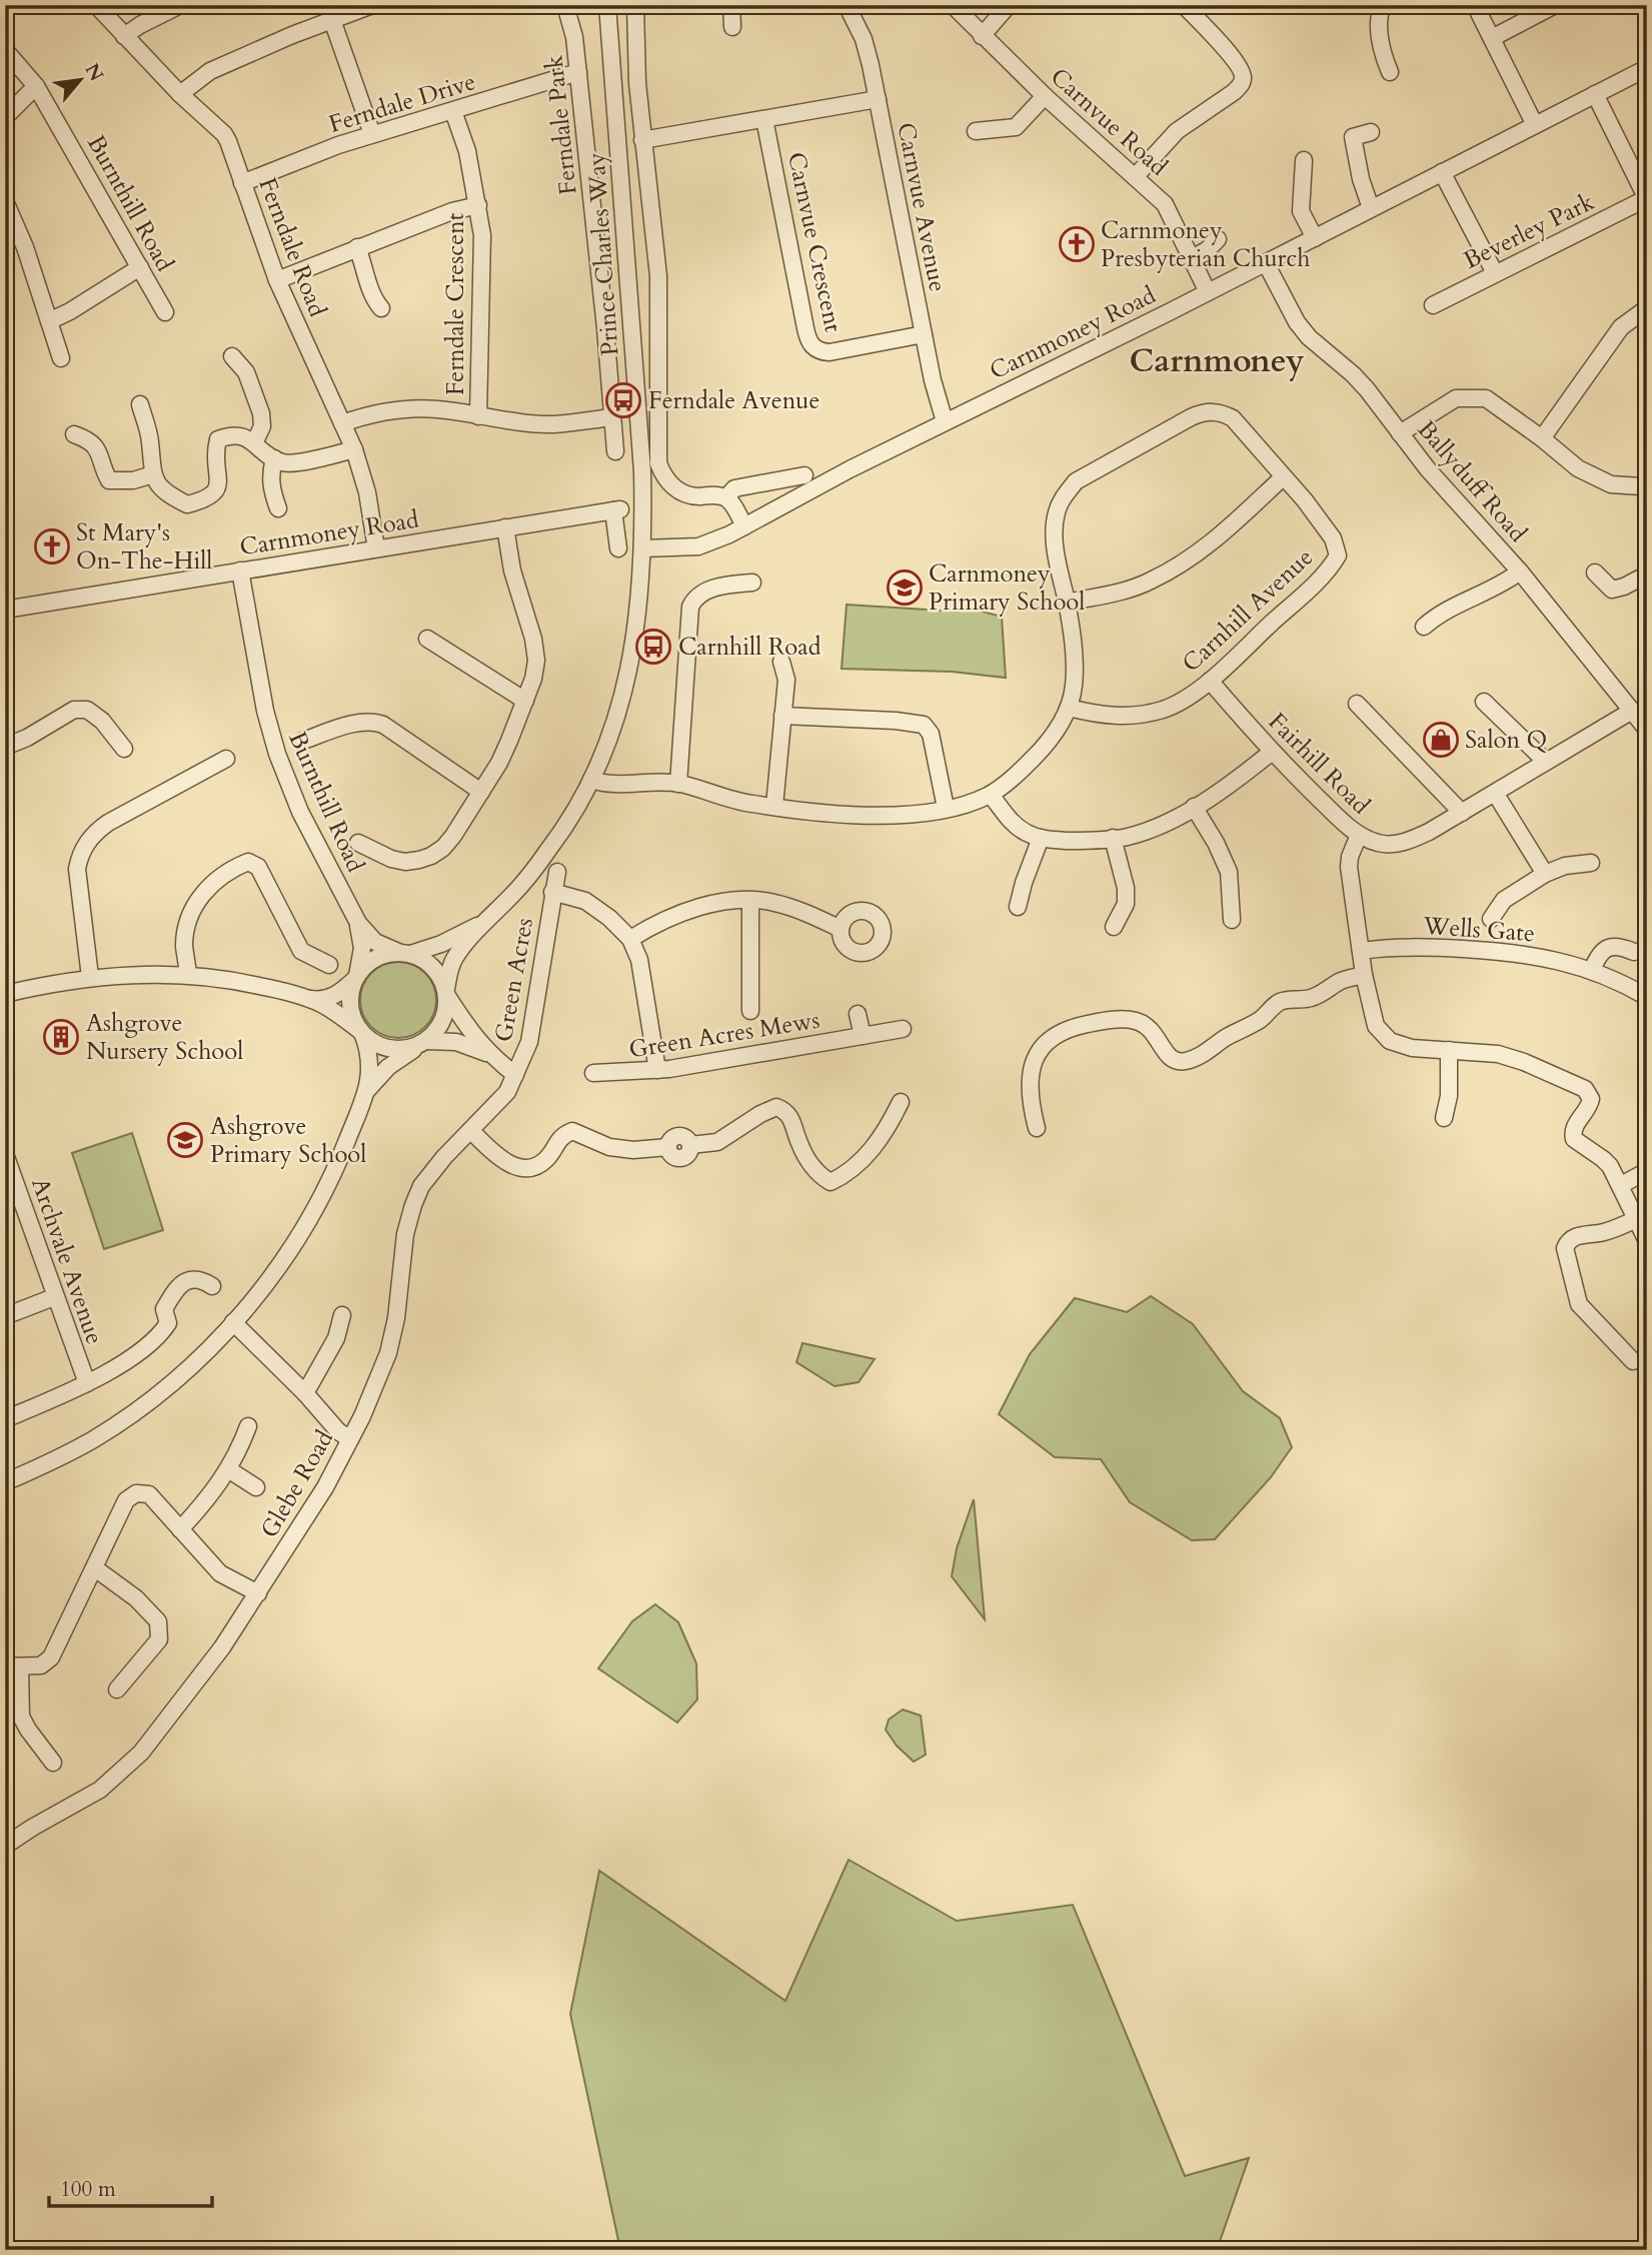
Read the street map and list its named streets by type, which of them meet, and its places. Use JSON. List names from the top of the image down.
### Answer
{
  "streets": {
    "street": [
      "Ferndale Drive",
      "Carnvue Road",
      "Ferndale Park",
      "Burnthill Road",
      "Carnvue Avenue",
      "Beverley Park",
      "Carnvue Crescent",
      "Ferndale Road",
      "Prince Charles Way",
      "Ferndale Crescent",
      "Carnmoney Road",
      "Ballyduff Road",
      "Carnhill Avenue",
      "Fairhill Road",
      "Wells Gate",
      "Green Acres",
      "Green Acres Mews",
      "Archvale Avenue",
      "Glebe Road"
    ]
  },
  "crossings": [
    ["Ferndale Drive", "Ferndale Park"],
    ["Ferndale Drive", "Ferndale Road"],
    ["Ferndale Drive", "Ferndale Crescent"],
    ["Carnvue Road", "Carnmoney Road"],
    ["Burnthill Road", "Prince Charles Way"],
    ["Burnthill Road", "Carnmoney Road"],
    ["Carnvue Avenue", "Carnvue Crescent"],
    ["Carnvue Avenue", "Carnmoney Road"],
    ["Ferndale Road", "Carnmoney Road"],
    ["Prince Charles Way", "Carnmoney Road"],
    ["Carnmoney Road", "Ballyduff Road"],
    ["Ballyduff Road", "Fairhill Road"],
    ["Carnhill Avenue", "Fairhill Road"],
    ["Green Acres", "Green Acres Mews"],
    ["Green Acres", "Glebe Road"]
  ],
  "districts": ["Carnmoney"],
  "places": {
    "church": ["Carnmoney Presbyterian Church", "St Mary's On-The-Hill"],
    "bus stop": ["Ferndale Avenue", "Carnhill Road"],
    "school or university": ["Carnmoney Primary School", "Ashgrove Primary School"],
    "shop": ["Salon Q"],
    "building": ["Ashgrove Nursery School"]
  },
  "scale_bar": "100 m",
  "north": "top right"
}
